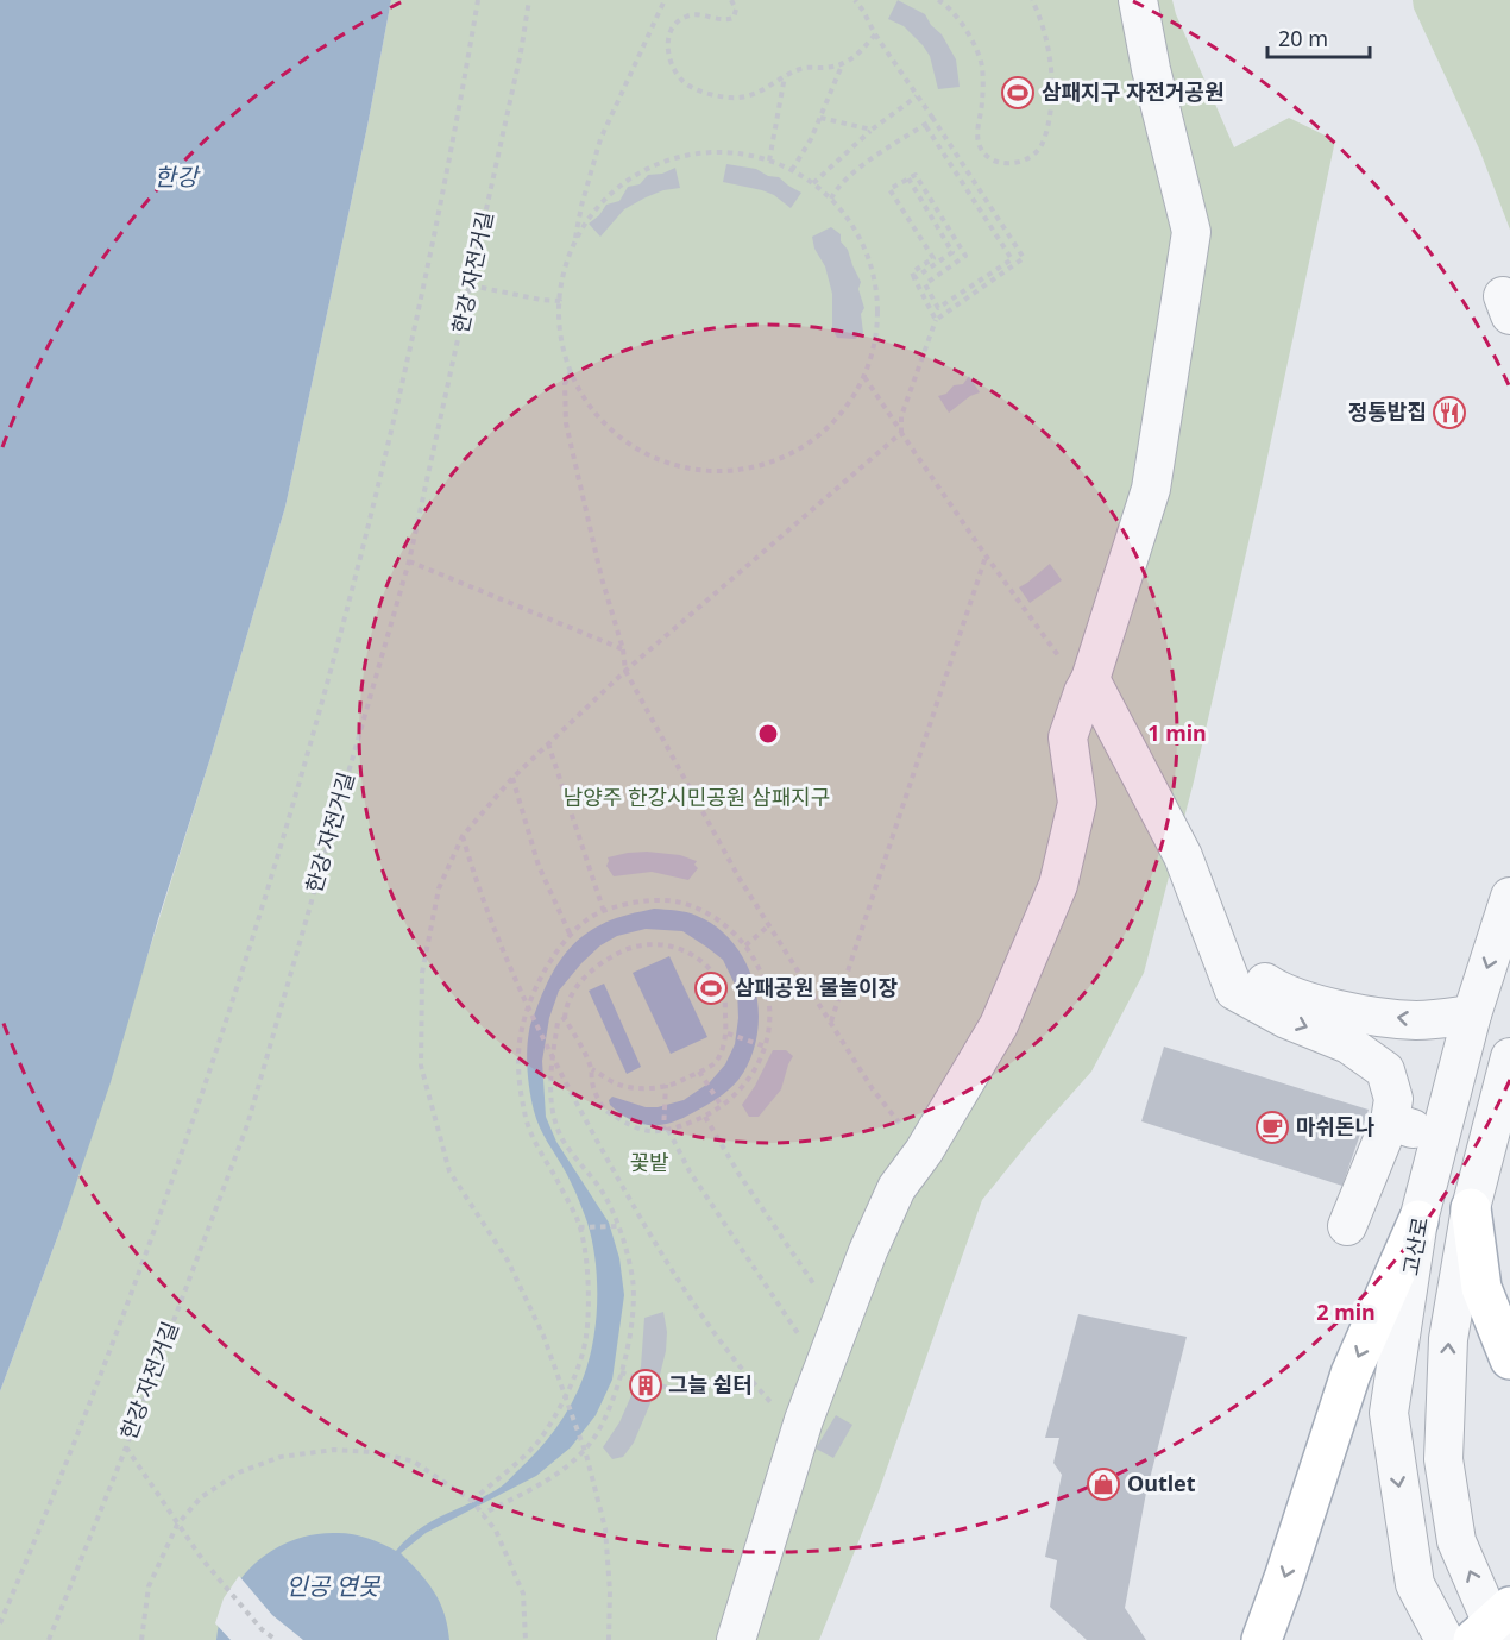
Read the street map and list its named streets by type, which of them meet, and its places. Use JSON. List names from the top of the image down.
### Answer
{
  "streets": {
    "street": ["고산로"],
    "path": ["한강 자전거길"]
  },
  "water": ["한강", "인공 연못"],
  "parks": ["남양주 한강시민공원 삼패지구", "꽃밭"],
  "places": {
    "sports": ["삼패지구 자전거공원", "삼패공원 물놀이장"],
    "restaurant": ["정통밥집"],
    "cafe": ["마쉬돈나"],
    "building": ["그늘 쉼터"],
    "shop": ["Outlet"]
  },
  "scale_bar": "20 m",
  "rings": ["1 min", "2 min"]
}
